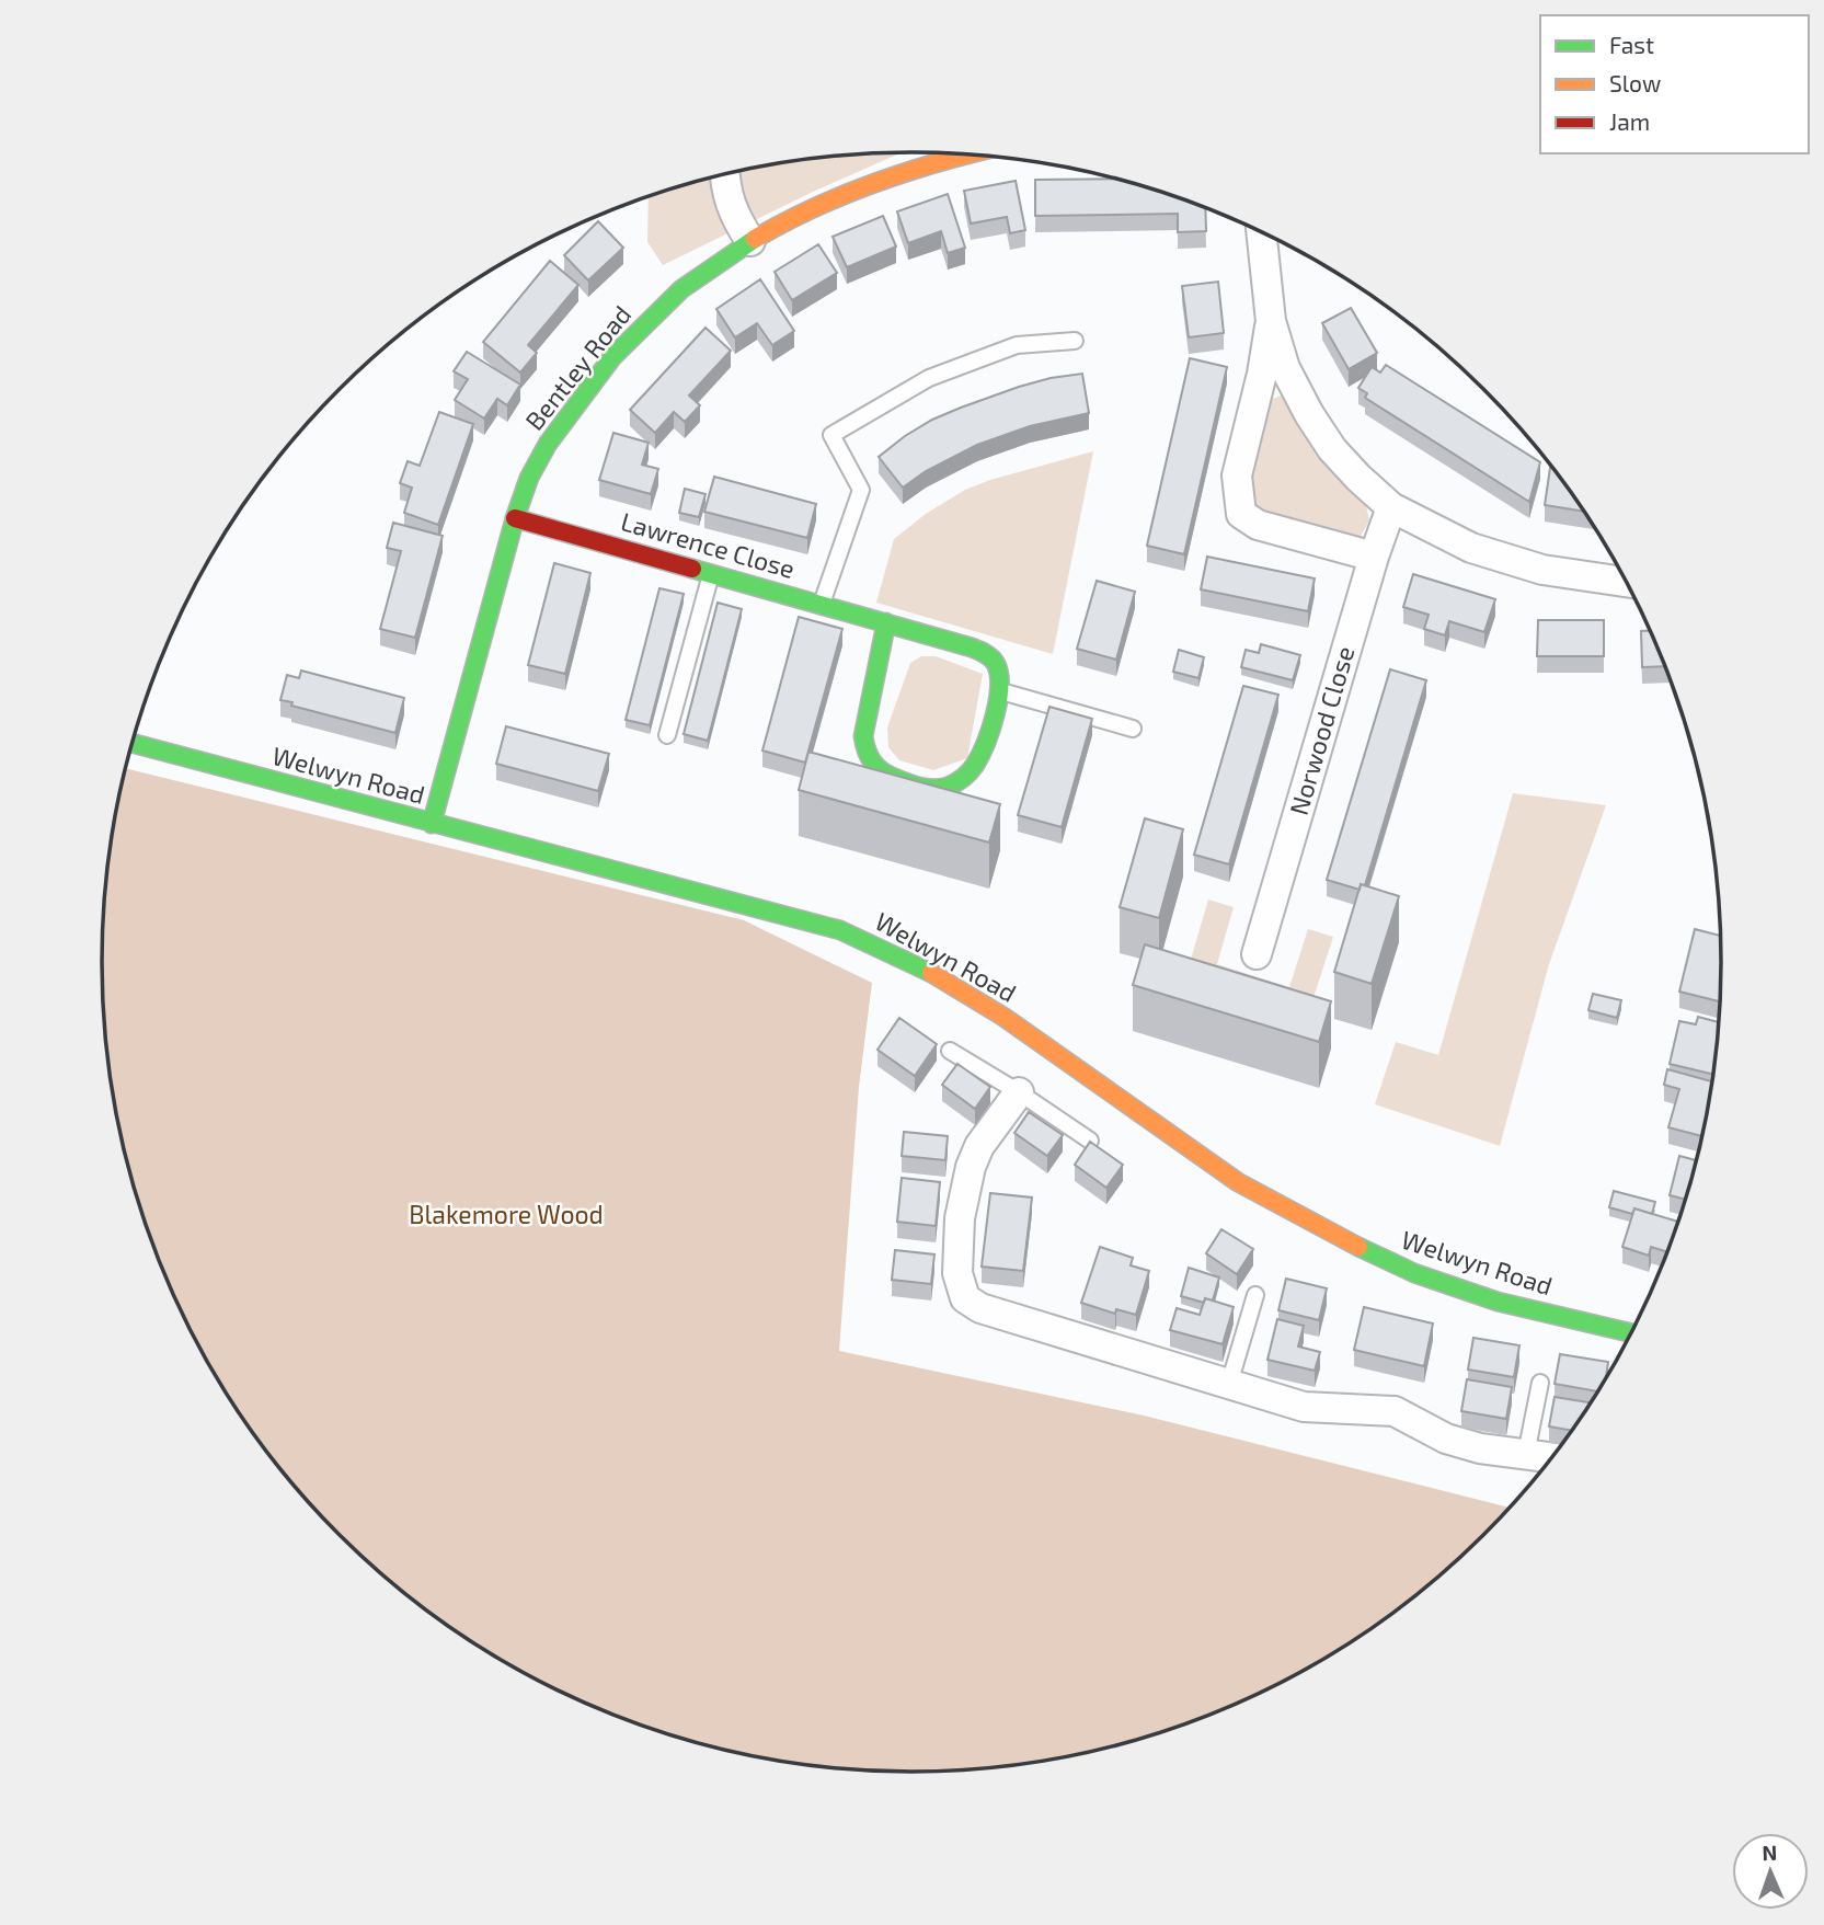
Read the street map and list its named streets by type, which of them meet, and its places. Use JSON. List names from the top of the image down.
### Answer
{
  "streets": {
    "street": [
      "Bentley Road",
      "Lawrence Close",
      "Norwood Close",
      "Welwyn Road"
    ]
  },
  "crossings": [
    ["Bentley Road", "Lawrence Close"],
    ["Bentley Road", "Welwyn Road"]
  ],
  "parks": ["Blakemore Wood"],
  "legend": ["Fast", "Slow", "Jam"],
  "north": "top"
}
